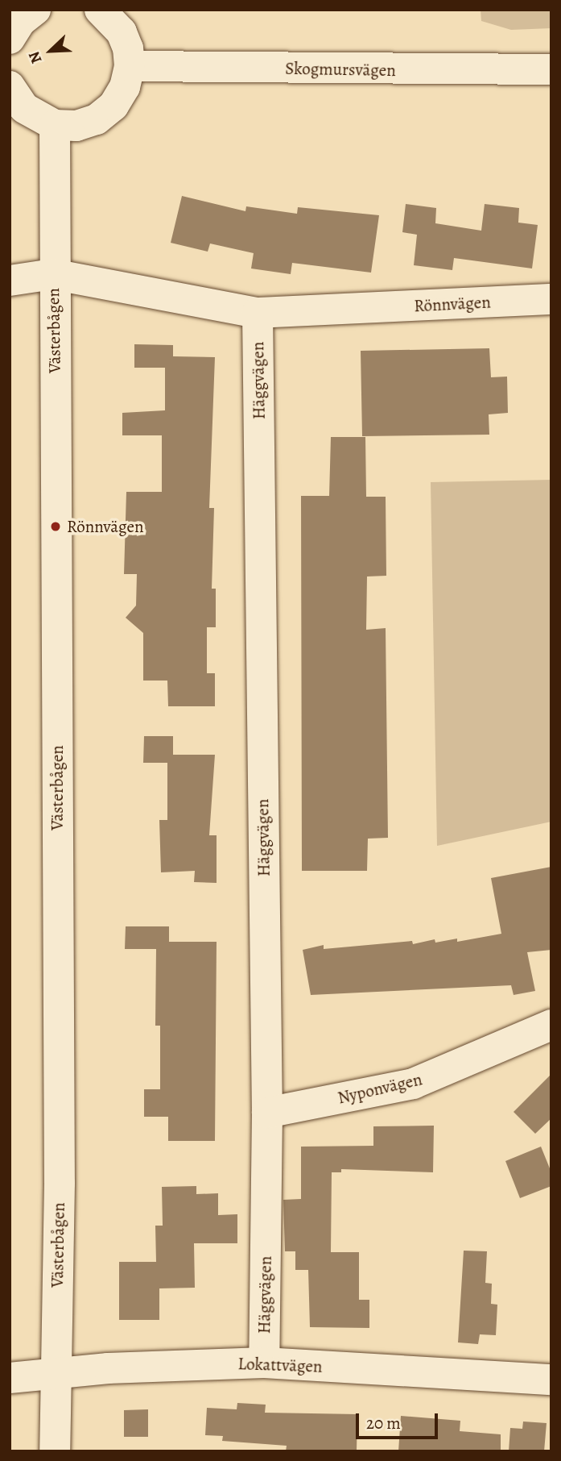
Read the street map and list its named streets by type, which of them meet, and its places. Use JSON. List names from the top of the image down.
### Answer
{
  "streets": {
    "street": [
      "Skogmursvägen",
      "Rönnvägen",
      "Västerbågen",
      "Häggvägen",
      "Nyponvägen",
      "Lokattvägen"
    ]
  },
  "crossings": [
    ["Rönnvägen", "Västerbågen"],
    ["Rönnvägen", "Häggvägen"],
    ["Västerbågen", "Lokattvägen"],
    ["Häggvägen", "Nyponvägen"],
    ["Häggvägen", "Lokattvägen"]
  ],
  "places": ["Rönnvägen"],
  "scale_bar": "20 m",
  "north": "bottom left"
}
